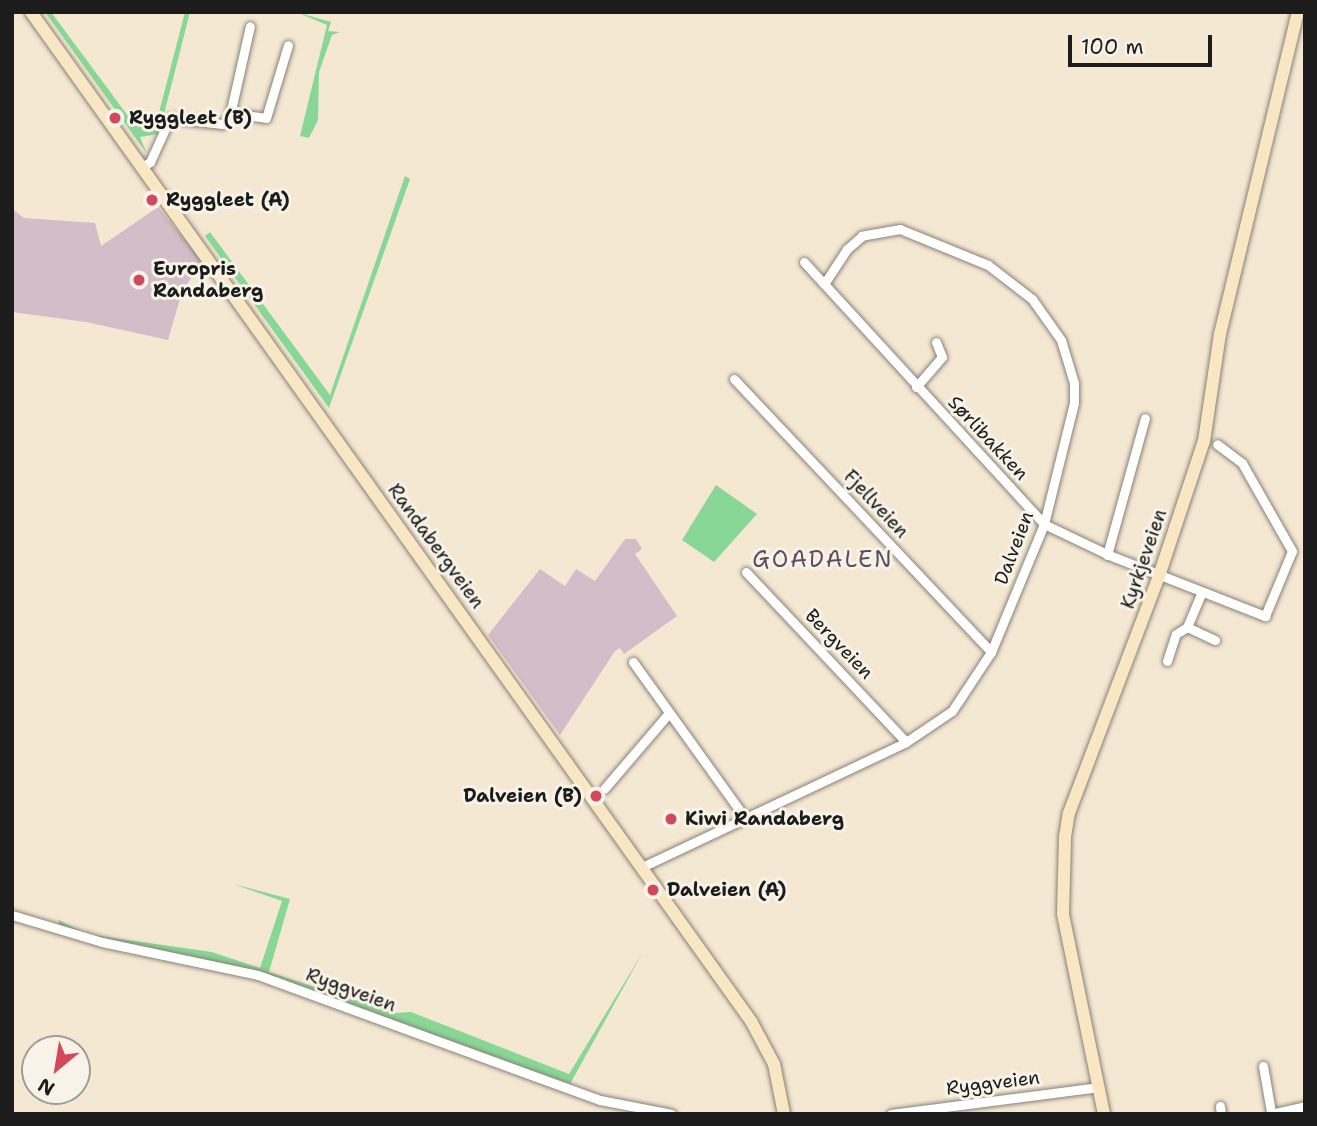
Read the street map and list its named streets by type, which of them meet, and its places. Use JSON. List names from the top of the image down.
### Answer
{
  "streets": {
    "main road": ["Randabergveien", "Kyrkjeveien"],
    "street": [
      "Sørlibakken",
      "Fjellveien",
      "Dalveien",
      "Bergveien",
      "Ryggveien"
    ]
  },
  "crossings": [
    ["Sørlibakken", "Dalveien"],
    ["Sørlibakken", "Kyrkjeveien"],
    ["Fjellveien", "Dalveien"],
    ["Randabergveien", "Dalveien"],
    ["Dalveien", "Bergveien"],
    ["Kyrkjeveien", "Ryggveien"]
  ],
  "districts": ["GOADALEN"],
  "places": [
    "Ryggleet (B)",
    "Ryggleet (A)",
    "Europris Randaberg",
    "Dalveien (B)",
    "Kiwi Randaberg",
    "Dalveien (A)"
  ],
  "scale_bar": "100 m",
  "north": "bottom left"
}
